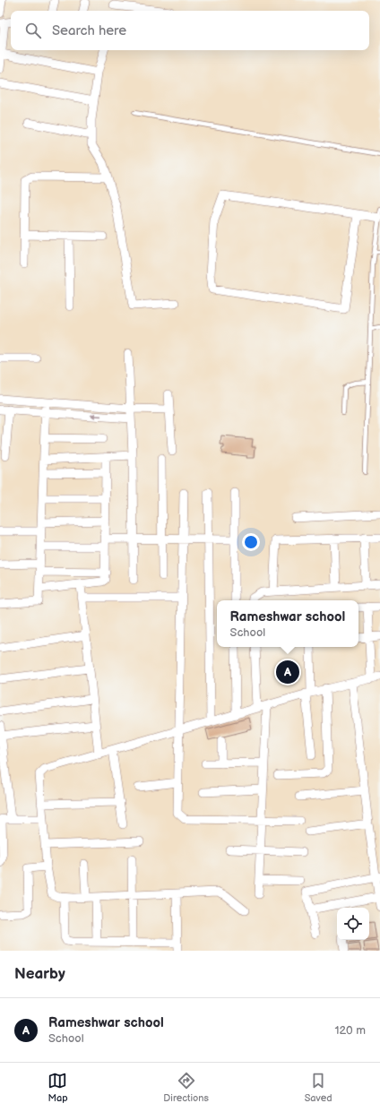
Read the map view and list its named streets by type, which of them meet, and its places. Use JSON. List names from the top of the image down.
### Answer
{
  "page": {
    "search": "Search here",
    "popup": ["Rameshwar school", "School"],
    "pins": "A",
    "heading": "Nearby",
    "list": [
      {
        "mark": "A",
        "name": "Rameshwar school",
        "note": "School",
        "value": "120 m"
      }
    ],
    "nav": ["Map", "Directions", "Saved"]
  }
}
